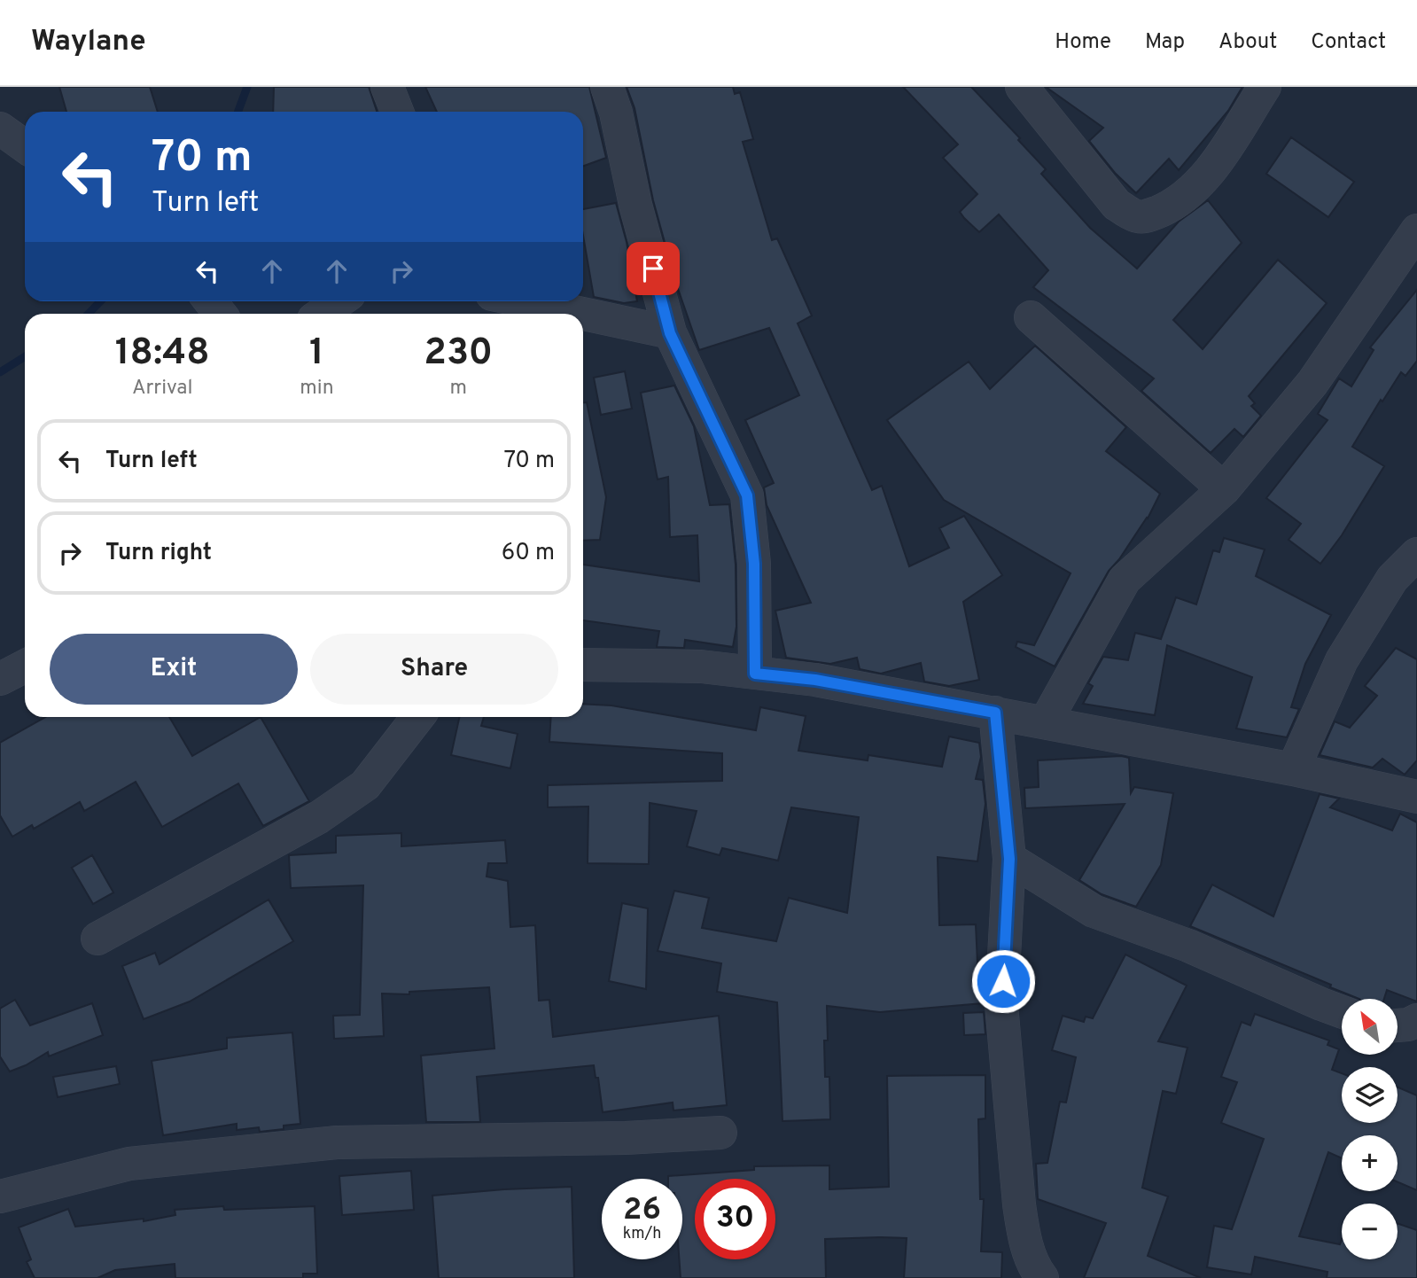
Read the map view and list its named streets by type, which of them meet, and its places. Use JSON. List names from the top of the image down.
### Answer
{
  "north": "top left",
  "page": {
    "header": "Waylane",
    "nav": [
      "Home",
      "Map",
      "About",
      "Contact"
    ],
    "turn": ["70 m", "Turn left"],
    "eta": [
      "18:48",
      "Arrival",
      "1",
      "min",
      "230",
      "m"
    ],
    "list": [
      {
        "name": "Turn left",
        "value": "70 m"
      },
      {
        "name": "Turn right",
        "value": "60 m"
      }
    ],
    "buttons": ["Exit", "Share"],
    "map_buttons": ["+", "−"],
    "speed": "26 km/h",
    "limit": "30"
  }
}
